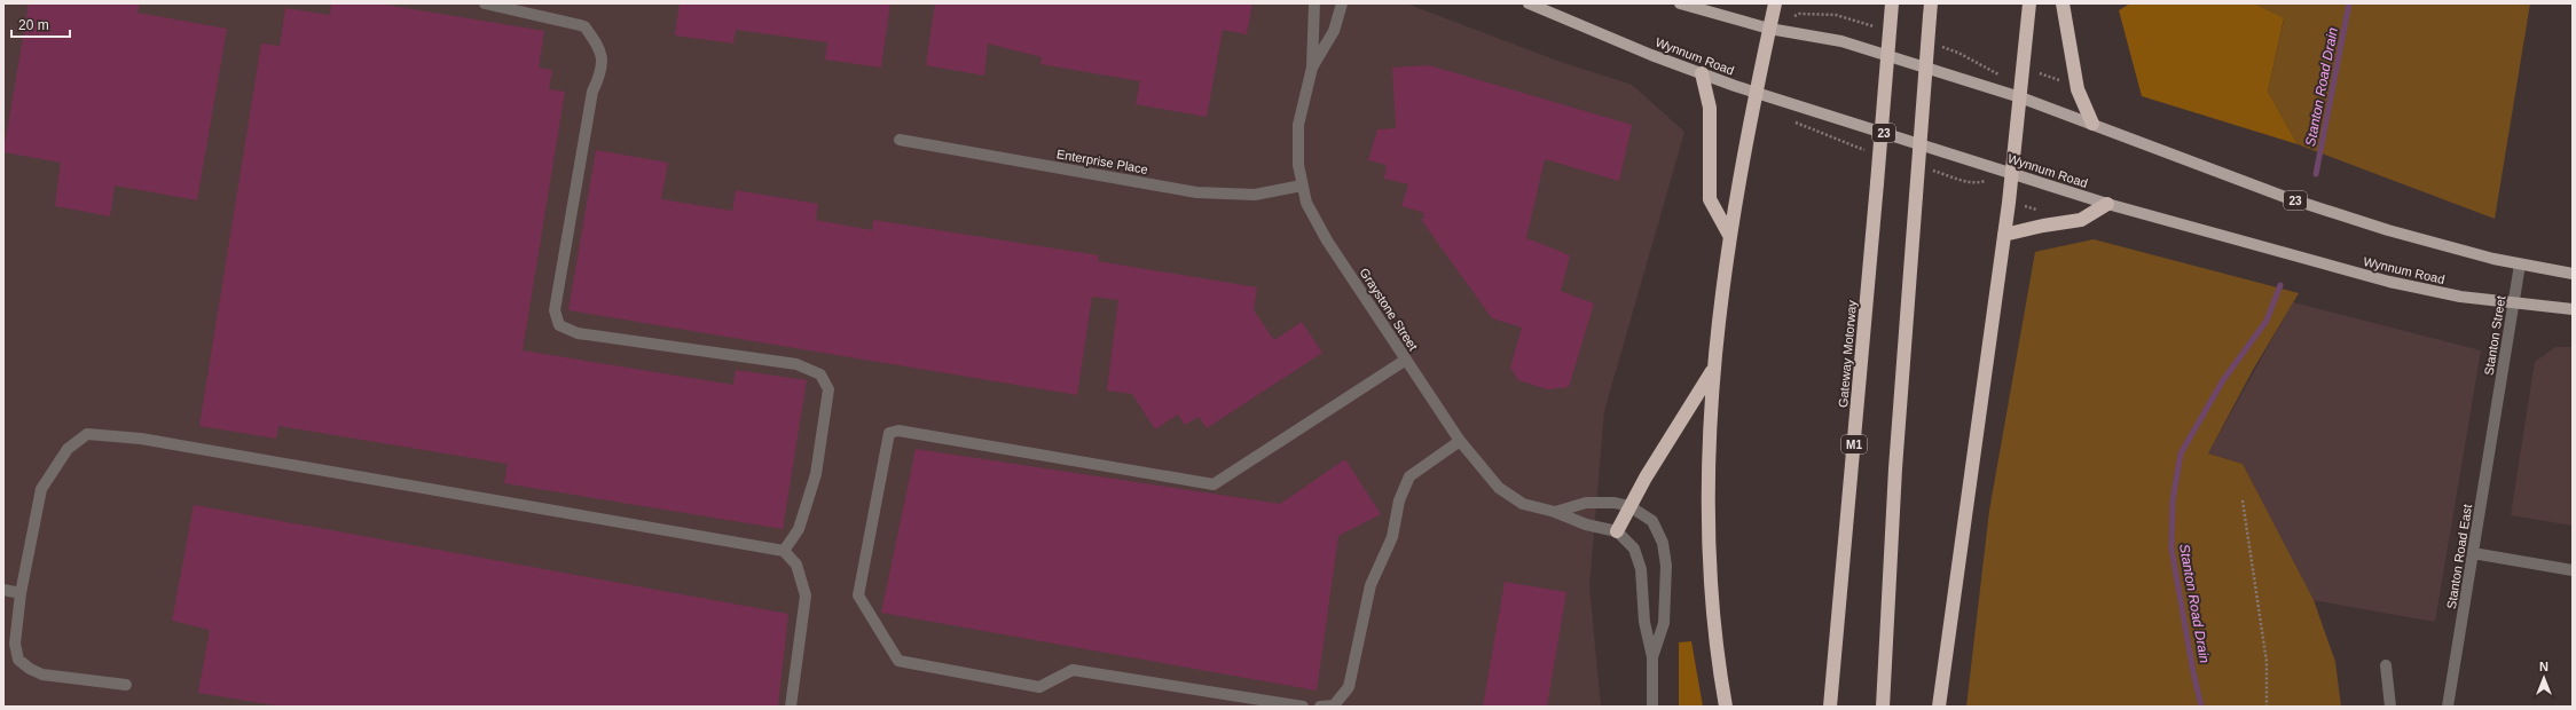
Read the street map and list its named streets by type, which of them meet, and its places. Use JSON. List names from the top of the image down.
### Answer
{
  "streets": {
    "highway": ["Gateway Motorway", "M1"],
    "main road": ["Wynnum Road", "23"],
    "street": [
      "Enterprise Place",
      "Graystone Street",
      "Stanton Street",
      "Stanton Road East"
    ]
  },
  "crossings": [
    ["Wynnum Road", "Stanton Street"],
    ["23", "Stanton Street"],
    ["Enterprise Place", "Graystone Street"],
    ["Stanton Street", "Stanton Road East"]
  ],
  "water": ["Stanton Road Drain"],
  "scale_bar": "20 m",
  "north": "top"
}
